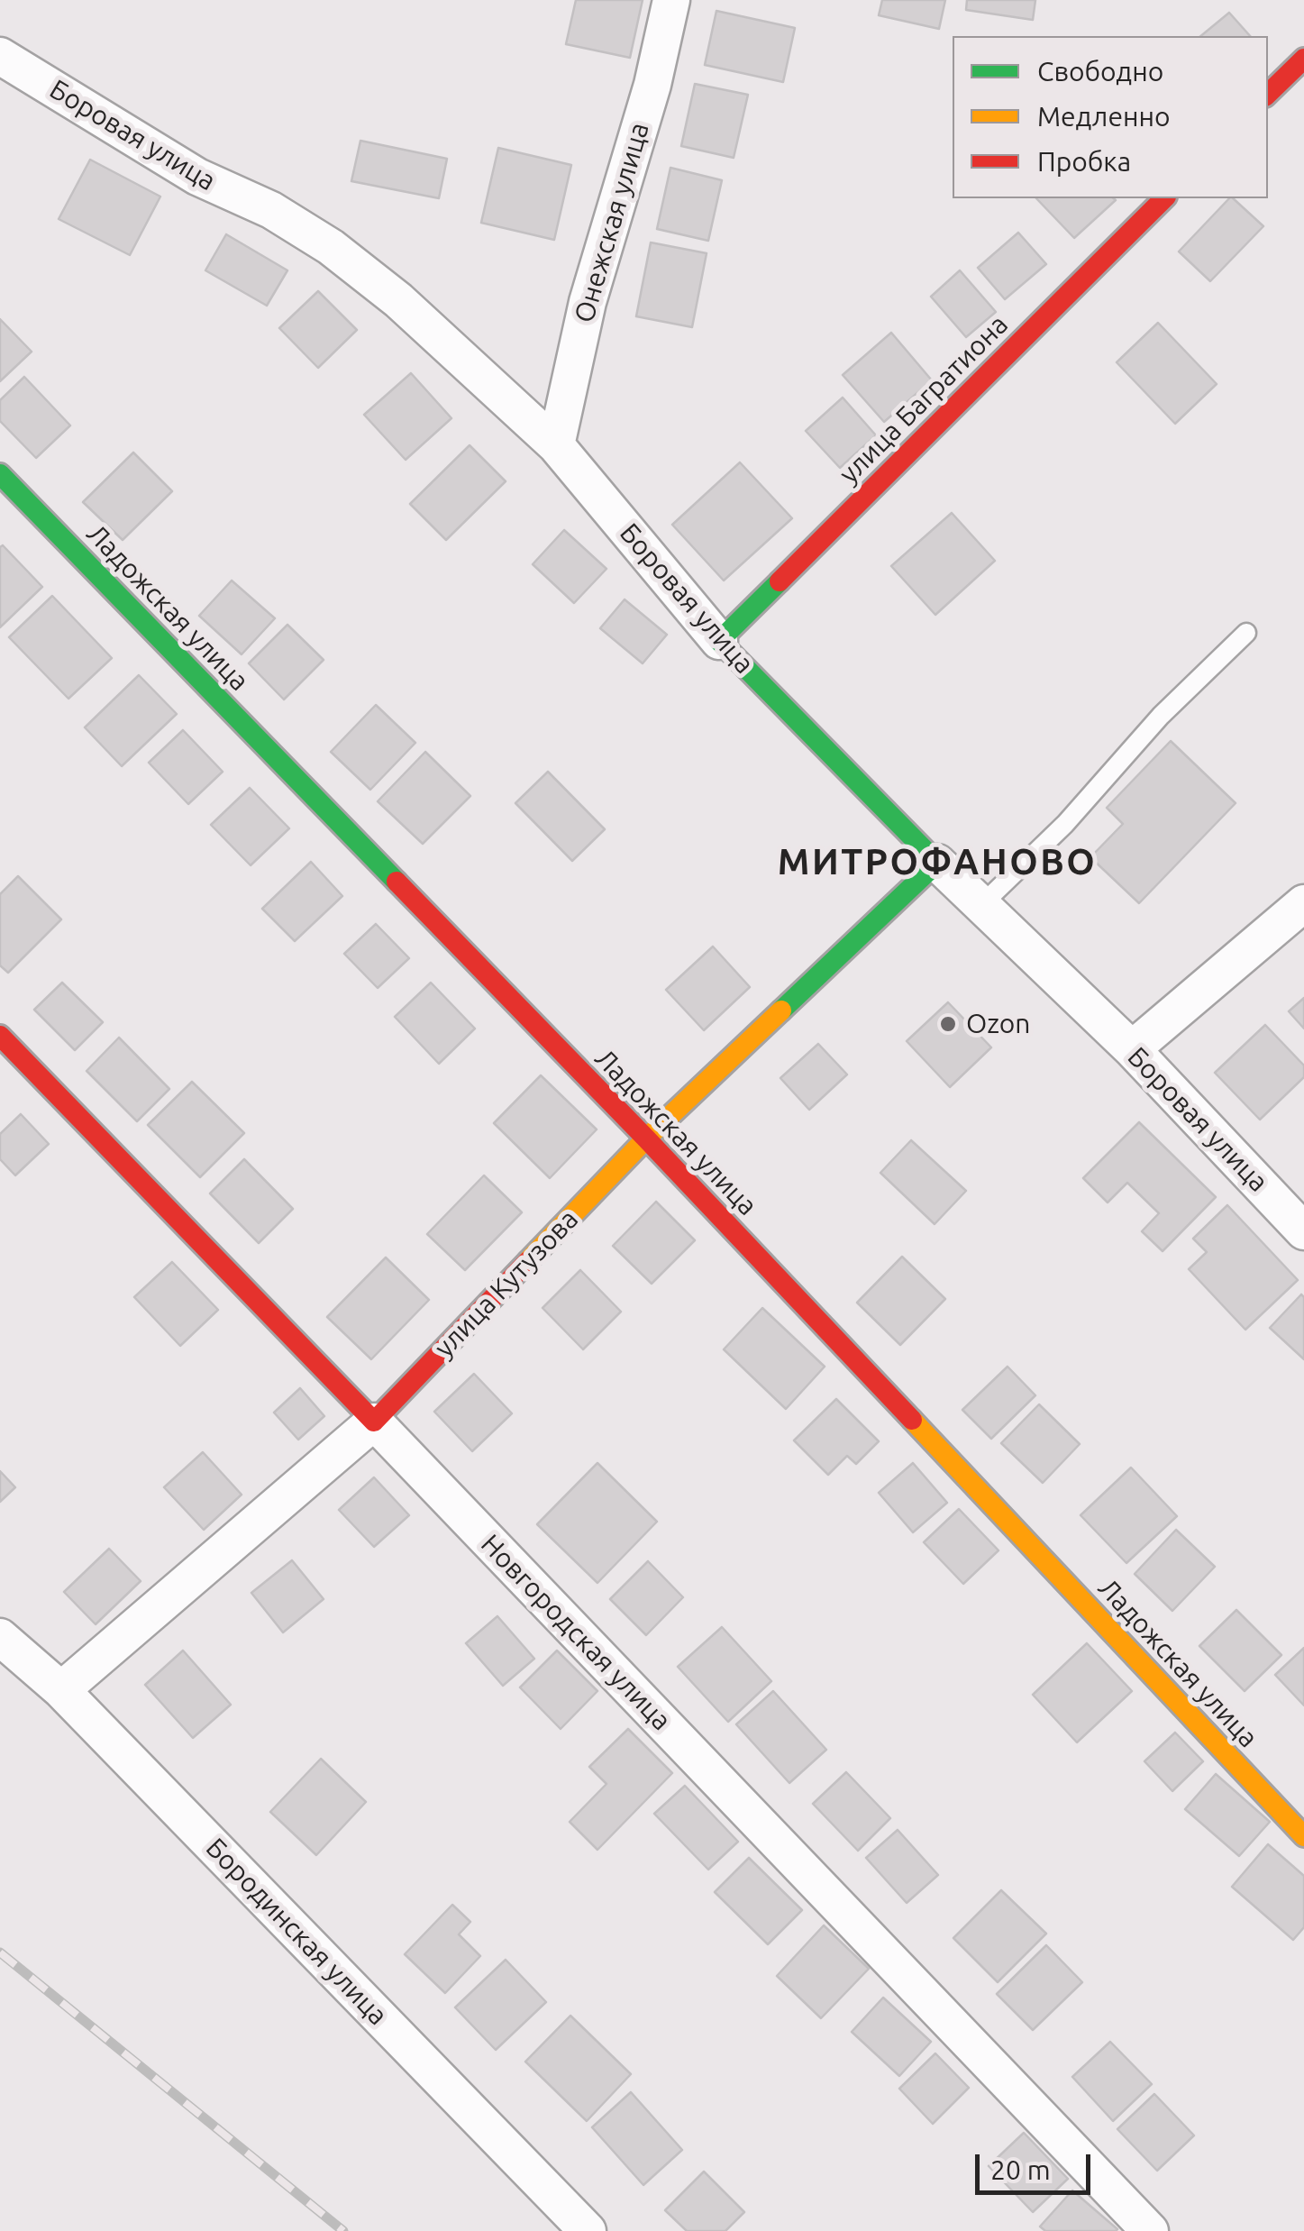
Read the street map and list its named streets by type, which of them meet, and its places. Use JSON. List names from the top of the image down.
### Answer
{
  "streets": {
    "street": [
      "Боровая улица",
      "Онежская улица",
      "улица Багратиона",
      "Ладожская улица",
      "улица Кутузова",
      "Новгородская улица",
      "Бородинская улица"
    ]
  },
  "crossings": [
    ["Боровая улица", "Онежская улица"],
    ["Боровая улица", "улица Багратиона"],
    ["Боровая улица", "улица Кутузова"],
    ["Ладожская улица", "улица Кутузова"],
    ["улица Кутузова", "Новгородская улица"],
    ["улица Кутузова", "Бородинская улица"]
  ],
  "districts": ["МИТРОФАНОВО"],
  "places": ["Ozon"],
  "legend": ["Свободно", "Медленно", "Пробка"],
  "scale_bar": "20 m"
}
